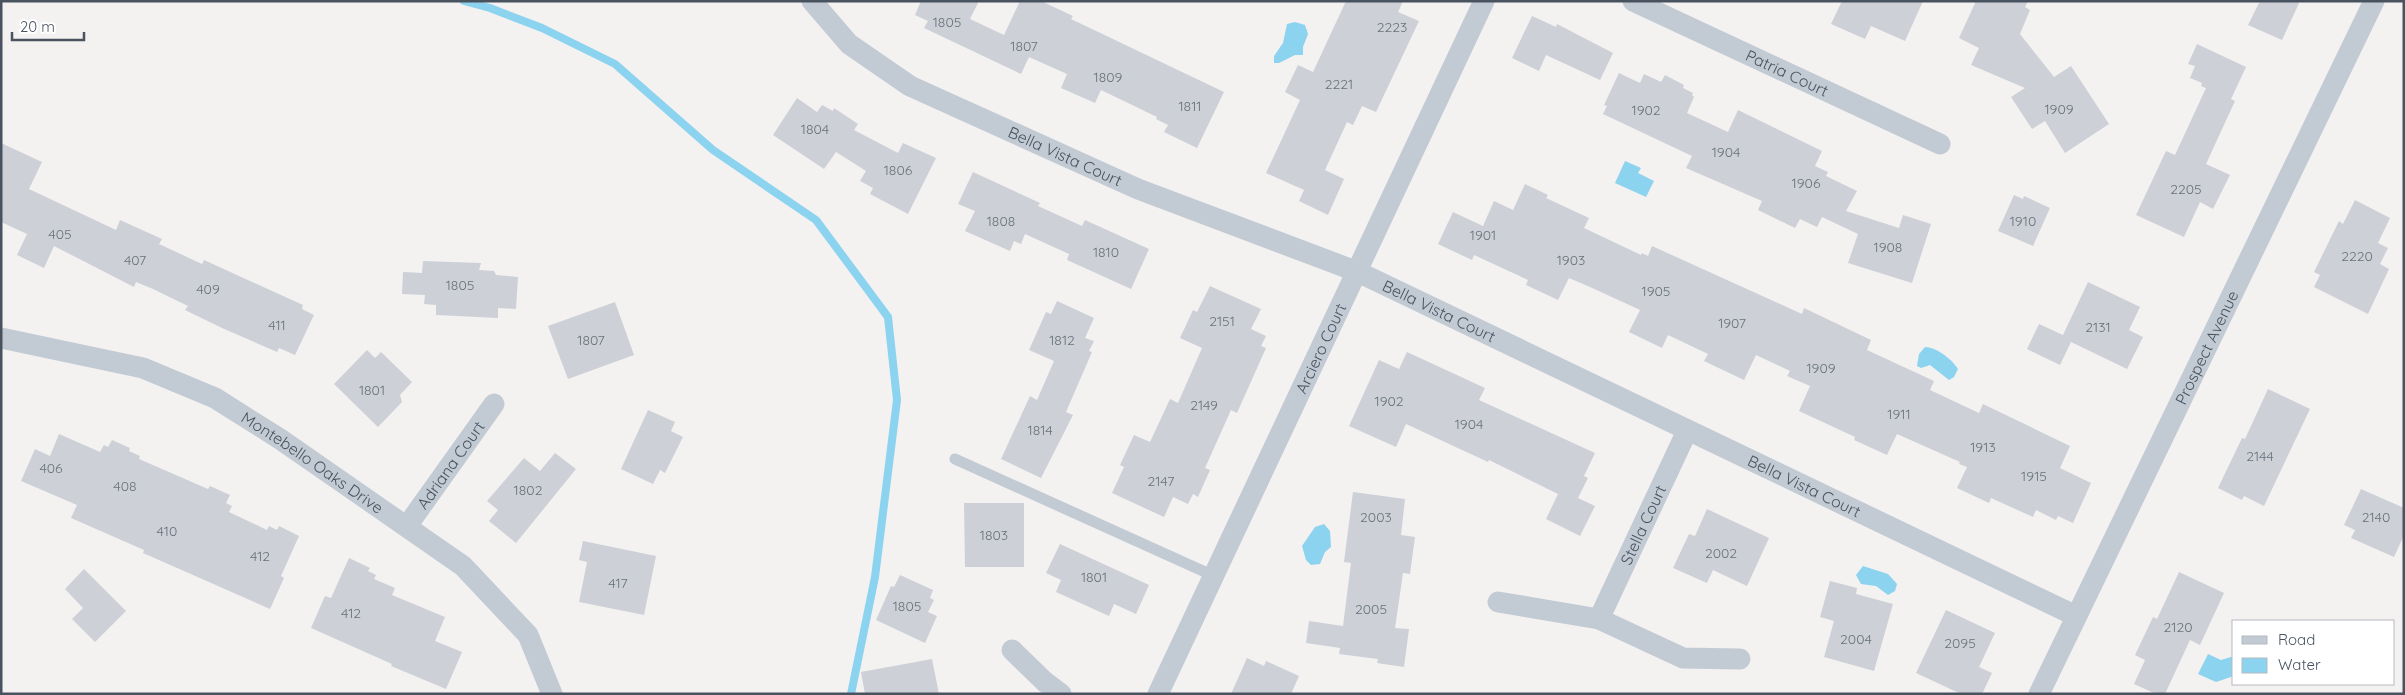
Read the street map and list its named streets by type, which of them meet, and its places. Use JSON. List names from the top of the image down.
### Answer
{
  "streets": {
    "street": [
      "Patria Court",
      "Bella Vista Court",
      "Prospect Avenue",
      "Arciero Court",
      "Montebello Oaks Drive",
      "Adriana Court",
      "Stella Court"
    ]
  },
  "crossings": [
    ["Bella Vista Court", "Prospect Avenue"],
    ["Bella Vista Court", "Arciero Court"],
    ["Bella Vista Court", "Stella Court"],
    ["Montebello Oaks Drive", "Adriana Court"]
  ],
  "house_numbers": [
    "1805",
    "2223",
    "1807",
    "1809",
    "2221",
    "1811",
    "1909",
    "1902",
    "1804",
    "1904",
    "1806",
    "1906",
    "2205",
    "1808",
    "1910",
    "405",
    "1901",
    "1908",
    "1810",
    "2220",
    "407",
    "1903",
    "1805",
    "409",
    "1905",
    "2151",
    "1907",
    "411",
    "2131",
    "1807",
    "1812",
    "1909",
    "1801",
    "1902",
    "2149",
    "1911",
    "1904",
    "1814",
    "1913",
    "2144",
    "406",
    "1915",
    "2147",
    "408",
    "1802",
    "2003",
    "2140",
    "410",
    "1803",
    "2002",
    "412",
    "1801",
    "417",
    "1805",
    "2005",
    "412",
    "2120",
    "2004",
    "2095"
  ],
  "legend": ["Road", "Water"],
  "scale_bar": "20 m"
}
